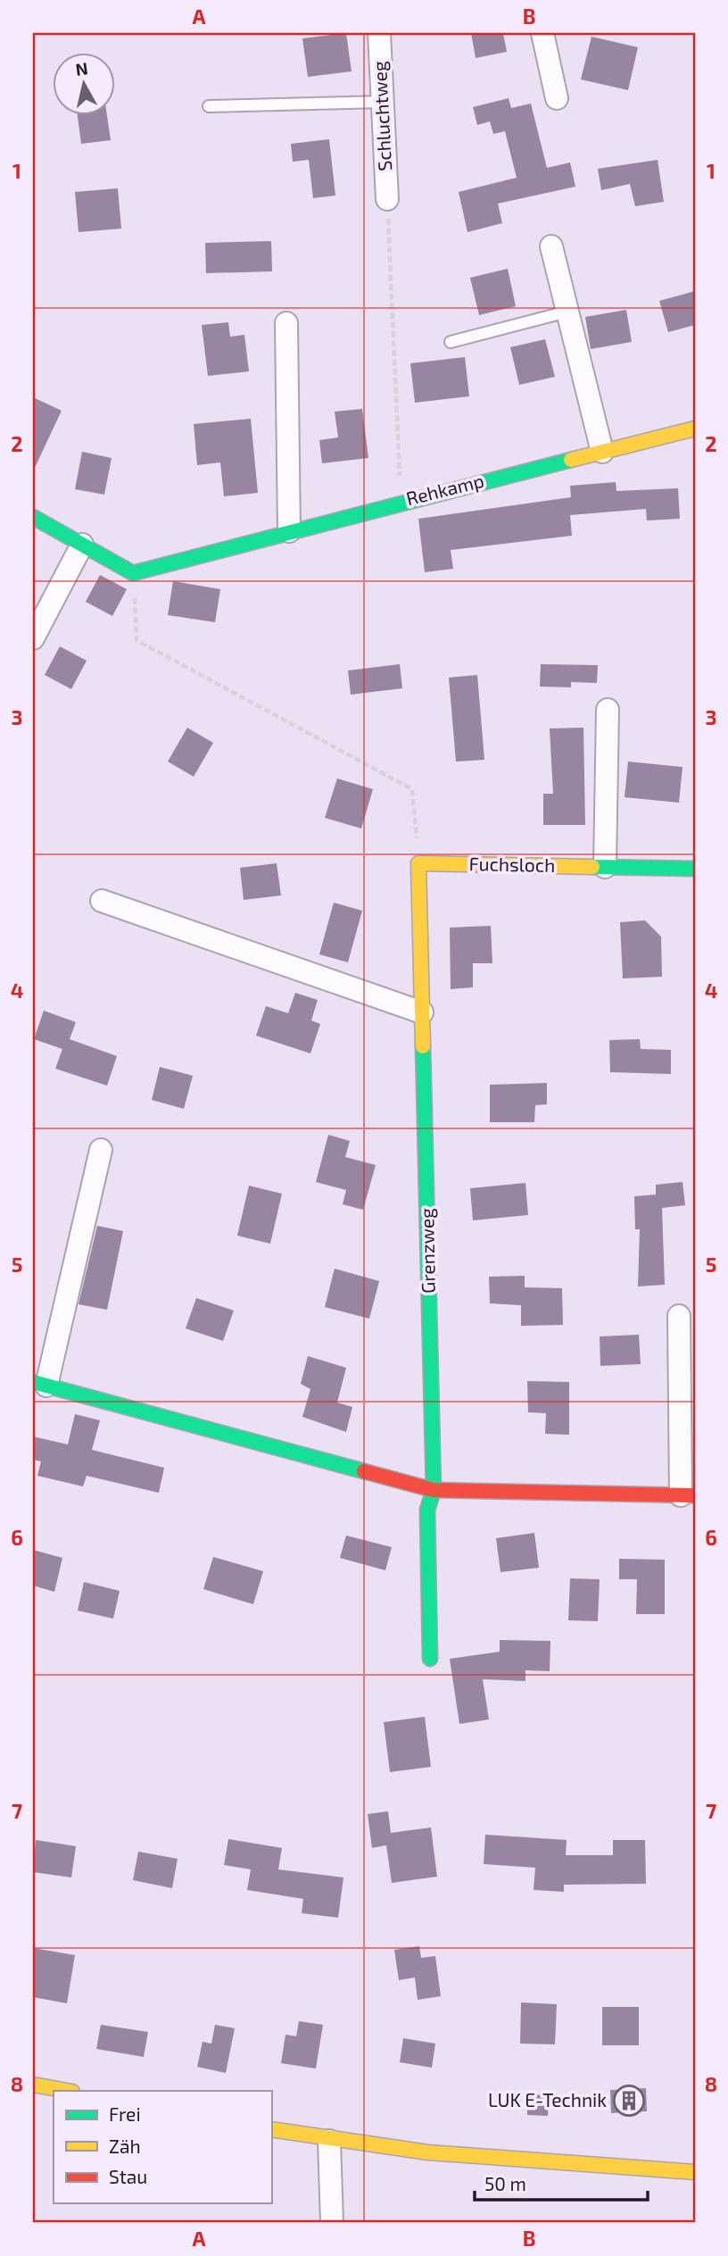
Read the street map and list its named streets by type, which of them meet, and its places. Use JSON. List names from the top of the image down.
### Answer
{
  "streets": {
    "street": [
      "Schluchtweg",
      "Rehkamp",
      "Fuchsloch",
      "Grenzweg"
    ]
  },
  "crossings": [
    ["Fuchsloch", "Grenzweg"]
  ],
  "places": {
    "building": ["LUK E-Technik"]
  },
  "legend": ["Frei", "Zäh", "Stau"],
  "scale_bar": "50 m",
  "north": "top",
  "grid": {
    "columns": ["A", "B"],
    "rows": [
      "1",
      "2",
      "3",
      "4",
      "5",
      "6",
      "7",
      "8"
    ]
  }
}
